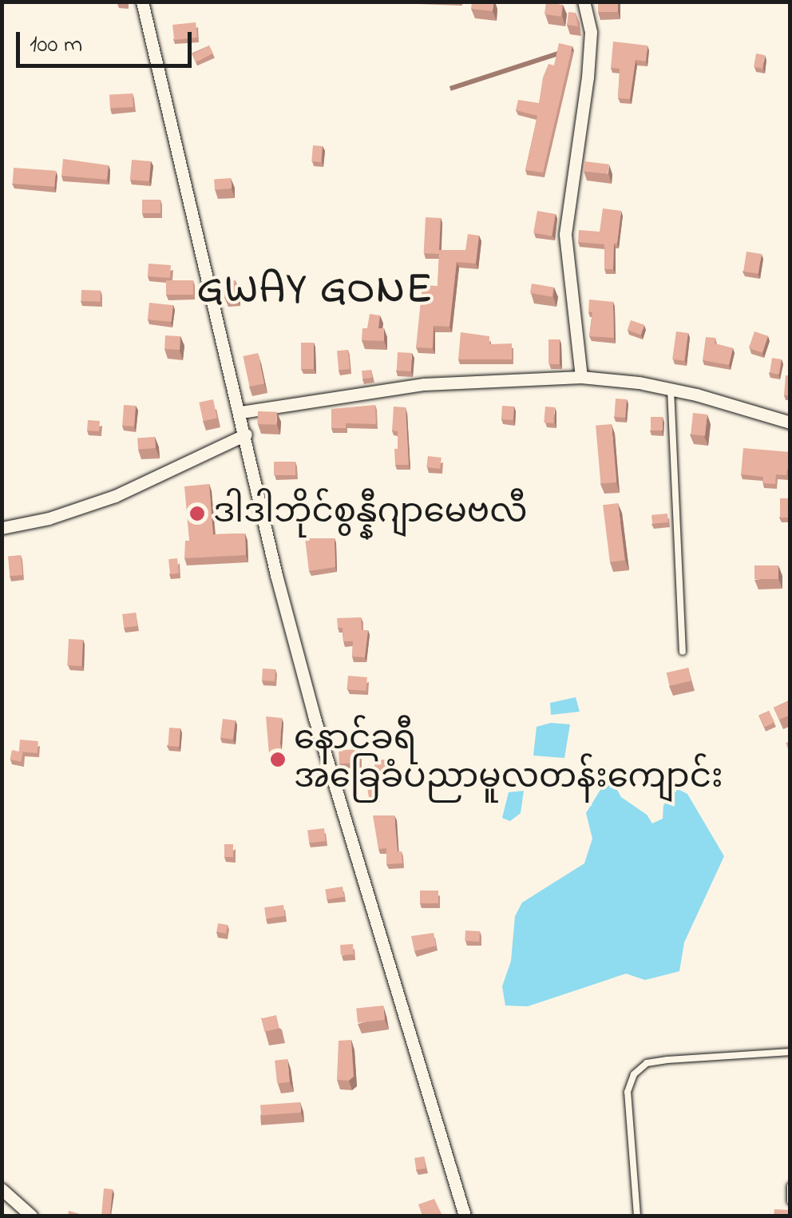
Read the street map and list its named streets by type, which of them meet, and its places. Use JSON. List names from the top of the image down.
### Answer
{
  "districts": ["GWAY GONE"],
  "places": ["ဒါဒါဘိုင်စွန္နီဂျာမေဗလီ", "နောင်ခရီ အခြေခံပညာမူလတန်းကျောင်း"],
  "scale_bar": "100 m"
}
